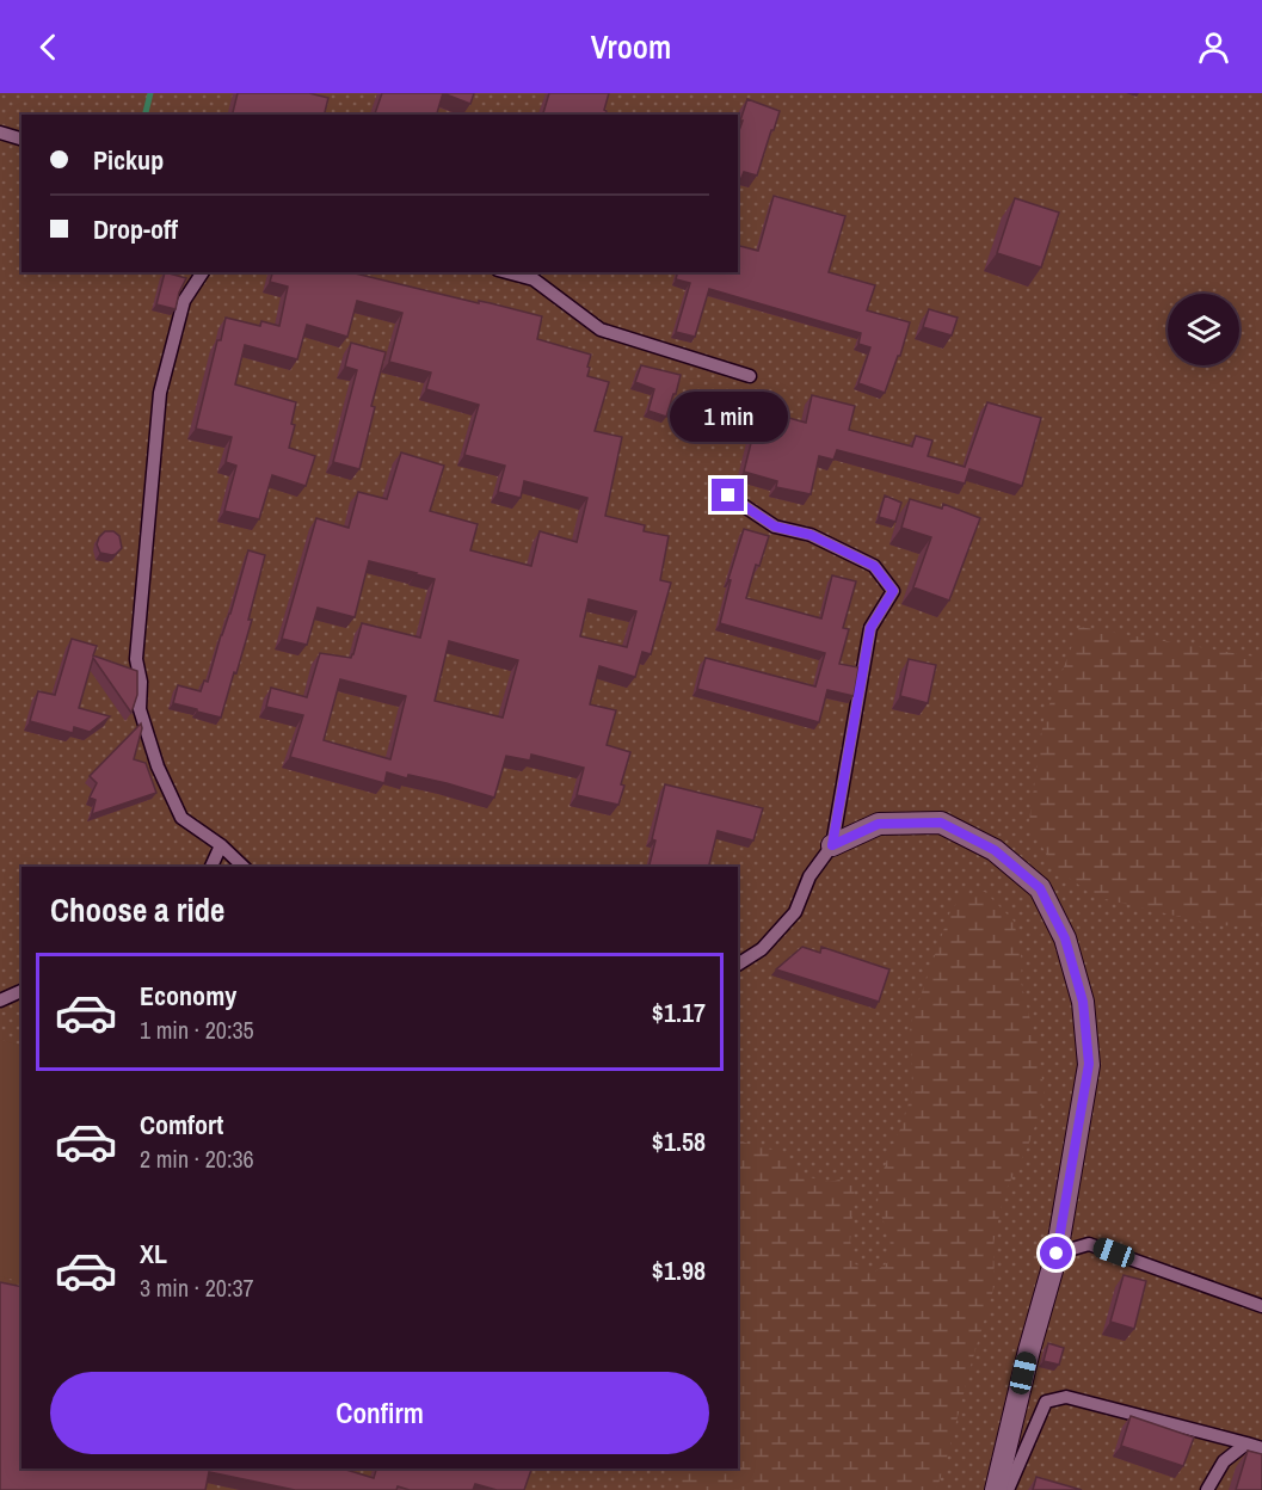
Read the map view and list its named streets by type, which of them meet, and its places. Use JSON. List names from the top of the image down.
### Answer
{
  "page": {
    "header": "Vroom",
    "banner": ["Pickup", "Drop-off"],
    "bubble": "1 min",
    "heading": "Choose a ride",
    "list": [
      {
        "name": "Economy",
        "note": "1 min · 20:35",
        "value": "$1.17"
      },
      {
        "name": "Comfort",
        "note": "2 min · 20:36",
        "value": "$1.58"
      },
      {
        "name": "XL",
        "note": "3 min · 20:37",
        "value": "$1.98"
      }
    ],
    "buttons": "Confirm"
  }
}
